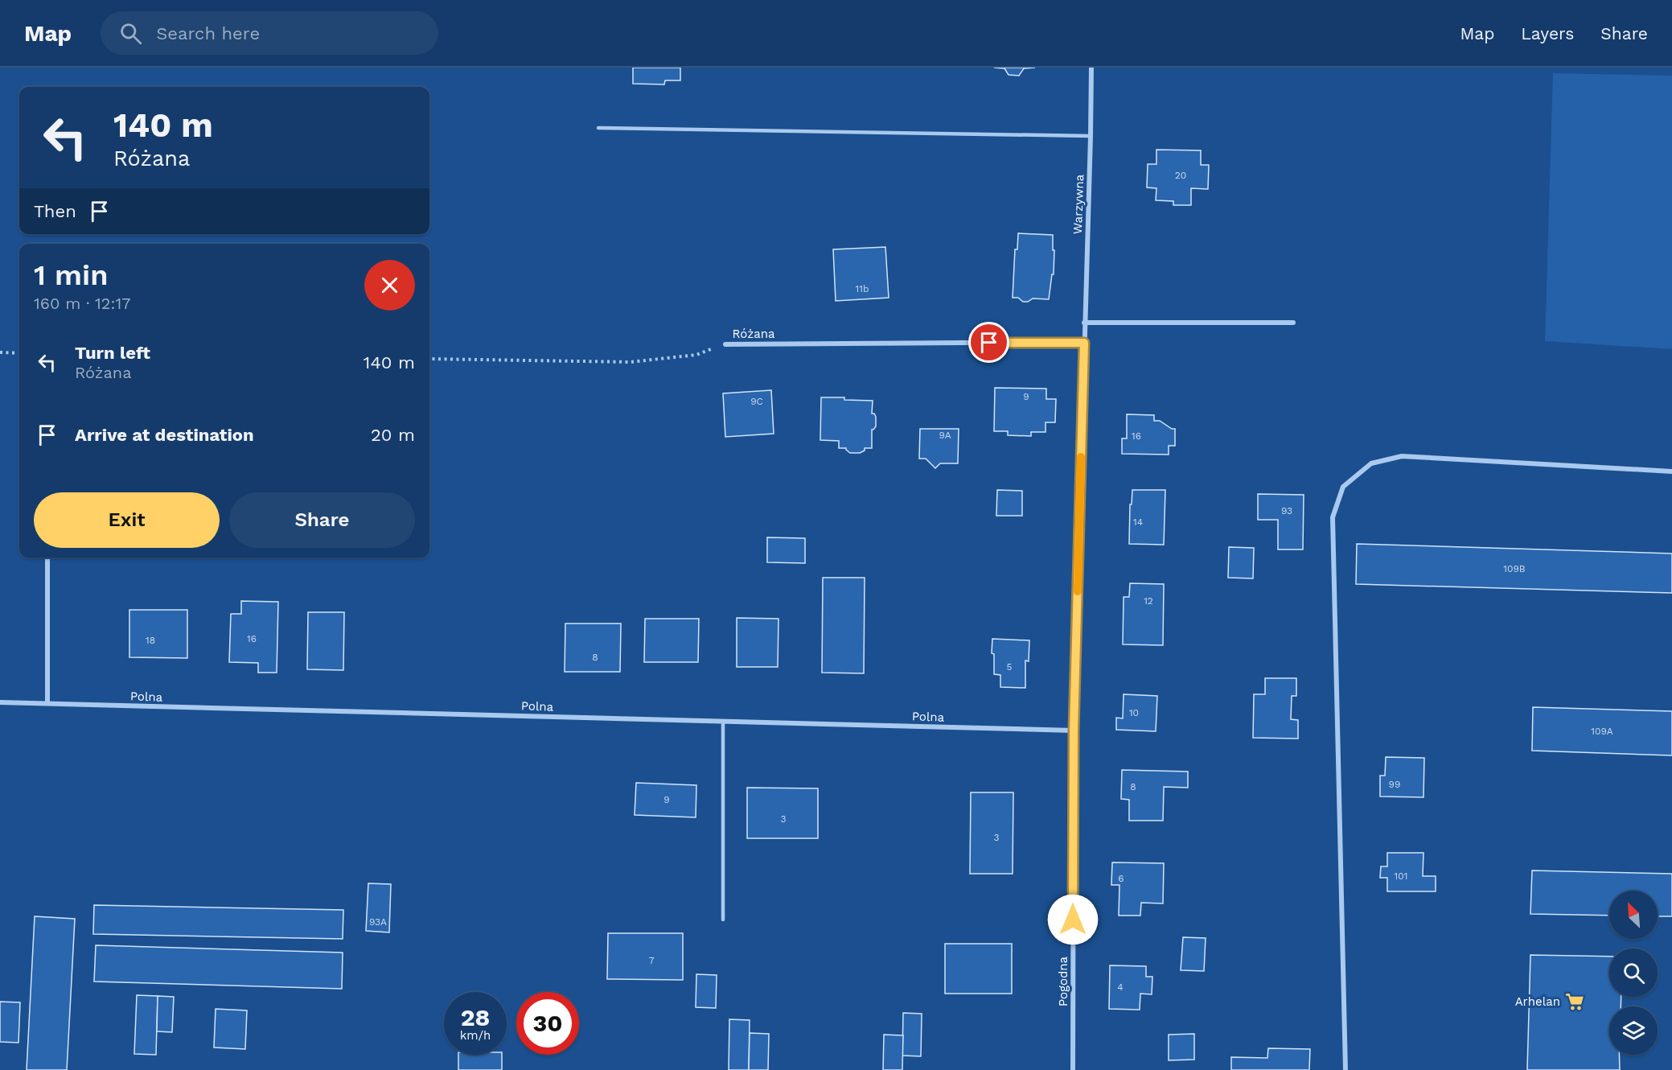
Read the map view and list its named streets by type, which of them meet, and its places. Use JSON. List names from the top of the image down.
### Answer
{
  "streets": {
    "street": [
      "Warzywna",
      "Różana",
      "Polna",
      "Pogodna"
    ]
  },
  "crossings": [
    ["Warzywna", "Różana"],
    ["Warzywna", "Pogodna"],
    ["Różana", "Pogodna"],
    ["Polna", "Pogodna"]
  ],
  "places": {
    "supermarket": ["Arhelan"]
  },
  "house_numbers": [
    "20",
    "11b",
    "9",
    "9C",
    "9A",
    "16",
    "93",
    "14",
    "109B",
    "12",
    "16",
    "18",
    "8",
    "5",
    "10",
    "109A",
    "99",
    "8",
    "9",
    "3",
    "3",
    "101",
    "6",
    "93A",
    "7",
    "4"
  ],
  "north": "top left",
  "page": {
    "header": "Map",
    "search": "Search here",
    "nav": ["Map", "Layers", "Share"],
    "turn": ["140 m", "Różana"],
    "then": "Then",
    "heading": ["1 min", "160 m · 12:17"],
    "list": [
      {
        "name": "Turn left",
        "note": "Różana",
        "value": "140 m"
      },
      {
        "name": "Arrive at destination",
        "value": "20 m"
      }
    ],
    "buttons": ["Exit", "Share"],
    "speed": "28 km/h",
    "limit": "30"
  }
}
